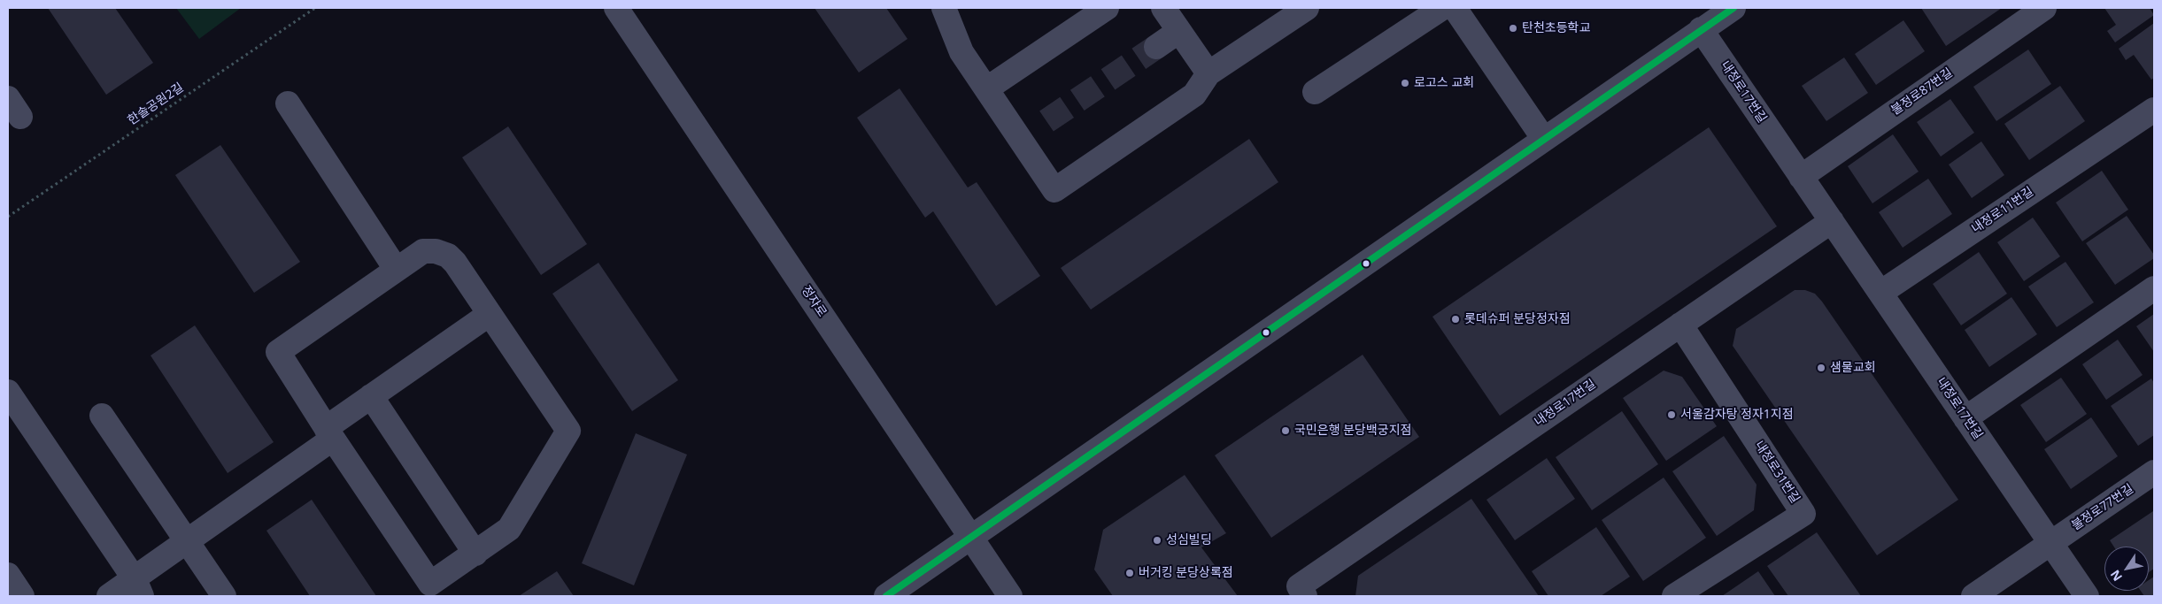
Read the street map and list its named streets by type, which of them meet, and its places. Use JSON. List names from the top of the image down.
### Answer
{
  "streets": {
    "street": [
      "내정로17번길",
      "불정로87번길",
      "내정로11번길",
      "정자로",
      "내정로31번길",
      "불정로77번길"
    ],
    "path": ["한솔공원2길"]
  },
  "crossings": [
    ["내정로17번길", "불정로87번길"],
    ["내정로17번길", "내정로11번길"],
    ["내정로17번길", "내정로31번길"],
    ["내정로17번길", "불정로77번길"]
  ],
  "places": [
    "탄천초등학교",
    "로고스 교회",
    "롯데슈퍼 분당정자점",
    "샘물교회",
    "서울감자탕 정자1지점",
    "국민은행 분당백궁지점",
    "성심빌딩",
    "버거킹 분당상록점"
  ],
  "north": "bottom left"
}
